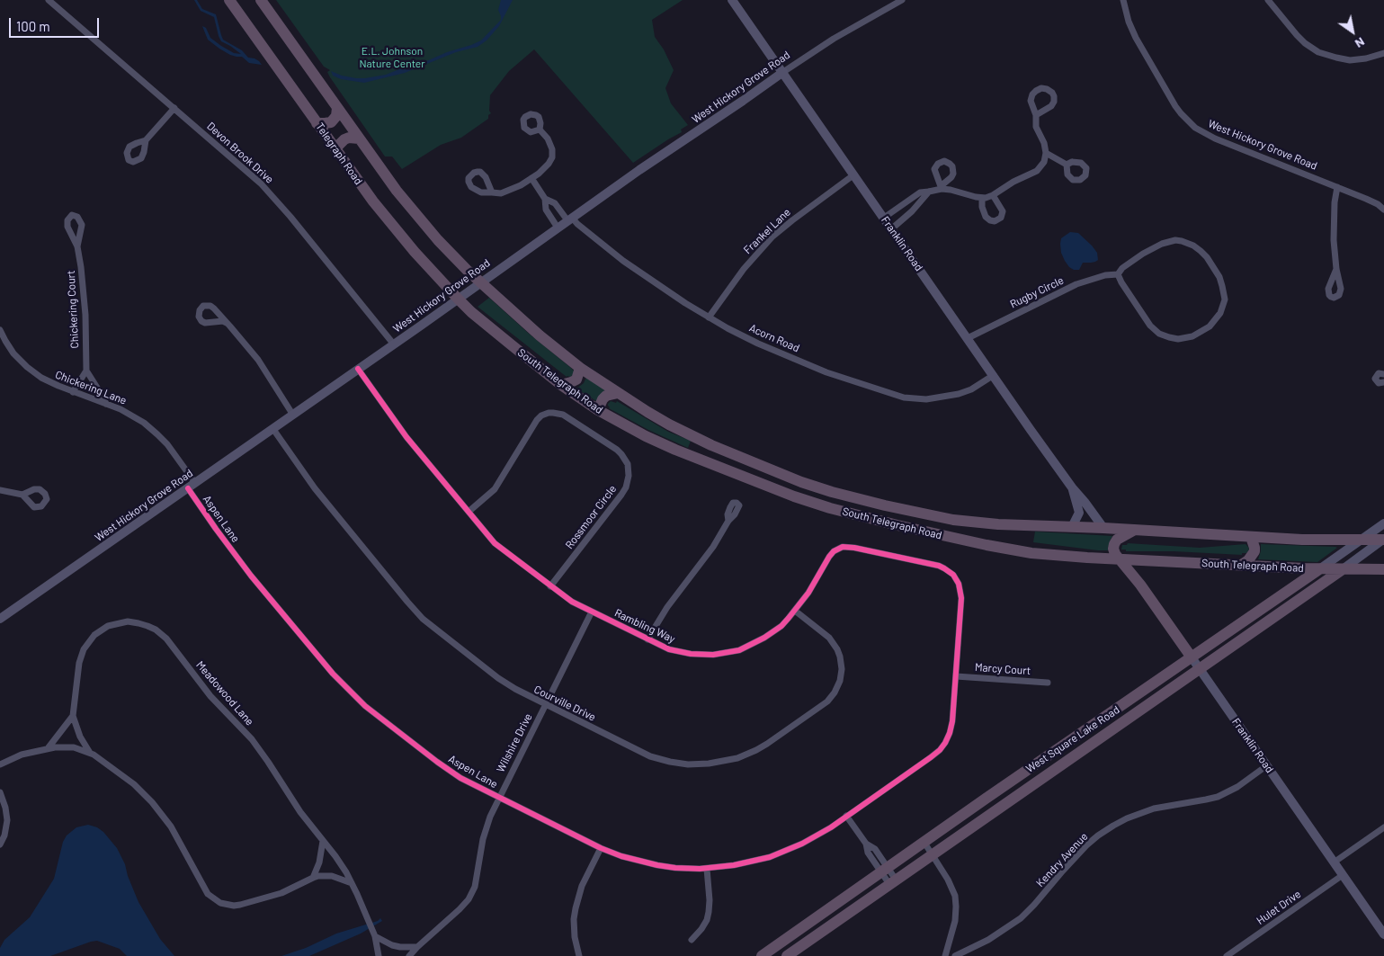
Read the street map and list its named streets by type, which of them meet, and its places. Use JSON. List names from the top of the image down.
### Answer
{
  "streets": {
    "highway": [
      "Telegraph Road",
      "Franklin Road",
      "South Telegraph Road",
      "West Square Lake Road"
    ],
    "street": [
      "West Hickory Grove Road",
      "Devon Brook Drive",
      "Frankel Lane",
      "Rugby Circle",
      "Chickering Court",
      "Acorn Road",
      "Chickering Lane",
      "Rossmoor Circle",
      "Aspen Lane",
      "Rambling Way",
      "Marcy Court",
      "Meadowood Lane",
      "Courville Drive",
      "Wilshire Drive",
      "Kendry Avenue",
      "Hulet Drive"
    ]
  },
  "crossings": [
    ["West Hickory Grove Road", "Devon Brook Drive"],
    ["West Hickory Grove Road", "Telegraph Road"],
    ["West Hickory Grove Road", "Franklin Road"],
    ["West Hickory Grove Road", "Acorn Road"],
    ["West Hickory Grove Road", "South Telegraph Road"],
    ["West Hickory Grove Road", "Chickering Lane"],
    ["West Hickory Grove Road", "Aspen Lane"],
    ["West Hickory Grove Road", "Rambling Way"],
    ["West Hickory Grove Road", "Courville Drive"],
    ["Telegraph Road", "South Telegraph Road"],
    ["Frankel Lane", "Franklin Road"],
    ["Frankel Lane", "Acorn Road"],
    ["Franklin Road", "Rugby Circle"],
    ["Franklin Road", "Acorn Road"],
    ["Franklin Road", "South Telegraph Road"],
    ["Franklin Road", "West Square Lake Road"],
    ["Franklin Road", "Kendry Avenue"],
    ["Franklin Road", "Hulet Drive"],
    ["South Telegraph Road", "West Square Lake Road"],
    ["Chickering Lane", "Aspen Lane"],
    ["Rossmoor Circle", "Rambling Way"],
    ["Aspen Lane", "Rambling Way"],
    ["Aspen Lane", "Wilshire Drive"],
    ["Rambling Way", "Marcy Court"],
    ["Rambling Way", "Courville Drive"],
    ["Rambling Way", "Wilshire Drive"],
    ["Courville Drive", "Wilshire Drive"]
  ],
  "parks": ["E.L. Johnson Nature Center"],
  "scale_bar": "100 m",
  "north": "bottom right"
}
